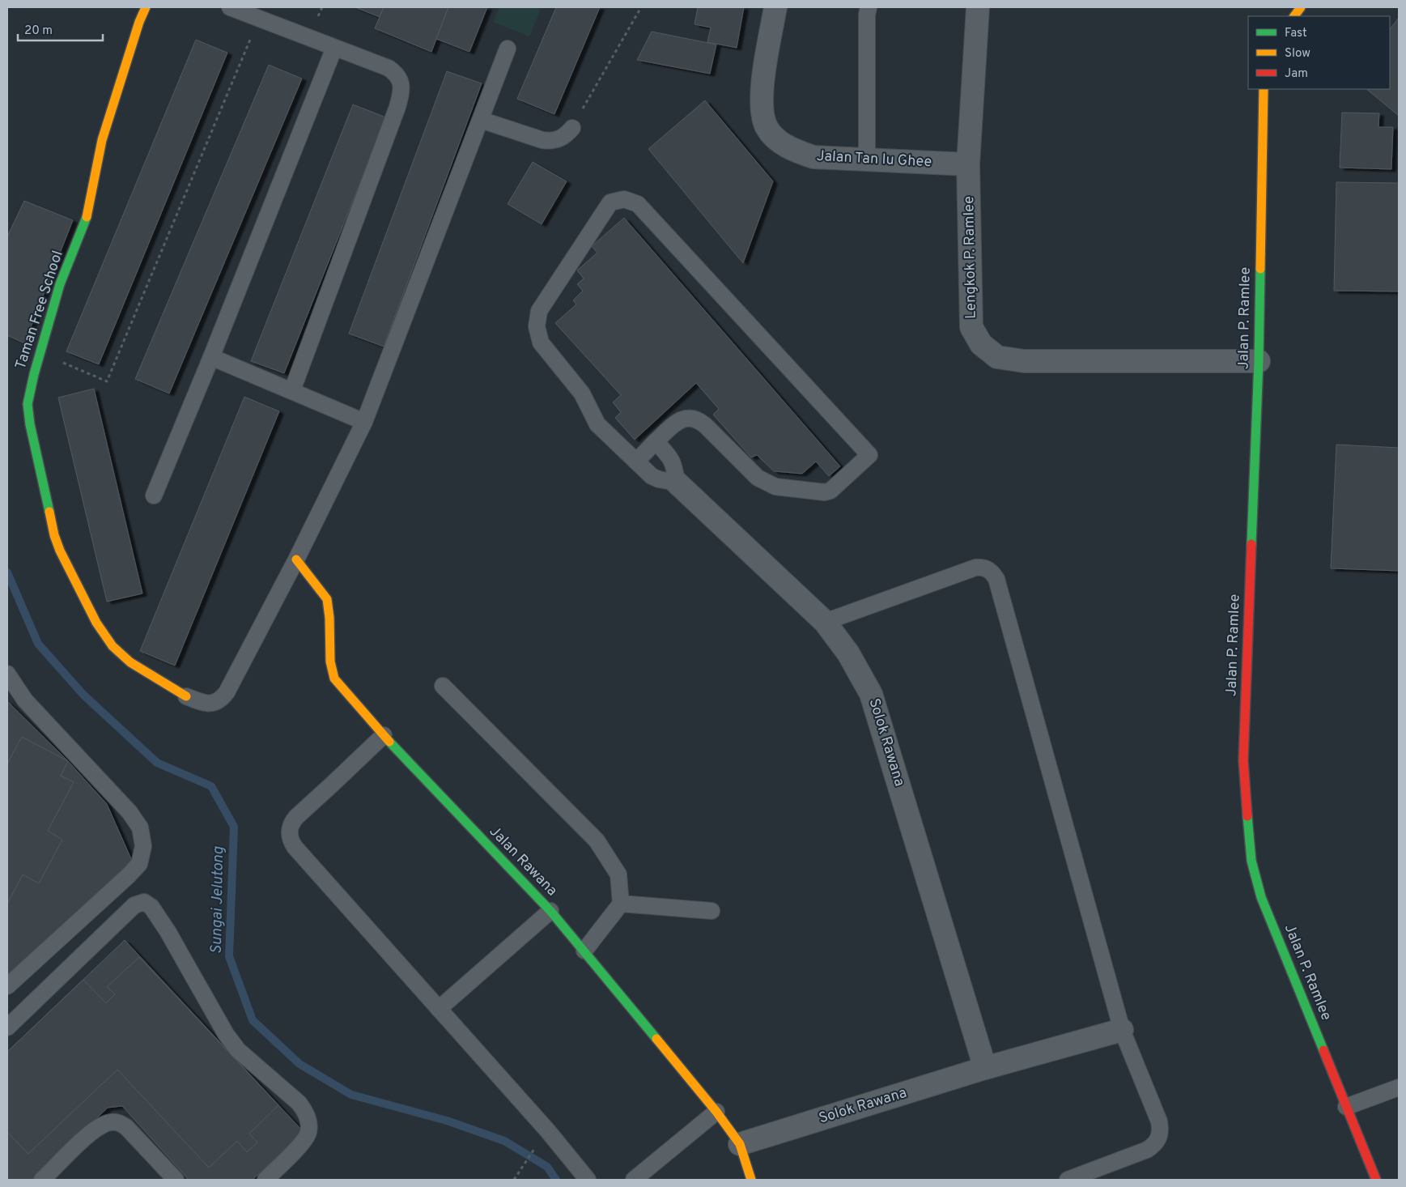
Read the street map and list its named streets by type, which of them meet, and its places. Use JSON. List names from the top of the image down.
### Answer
{
  "streets": {
    "street": [
      "Jalan Tan Iu Ghee",
      "Lengkok P. Ramlee",
      "Taman Free School",
      "Jalan P. Ramlee",
      "Solok Rawana",
      "Jalan Rawana"
    ]
  },
  "crossings": [
    ["Jalan Tan Iu Ghee", "Lengkok P. Ramlee"],
    ["Lengkok P. Ramlee", "Jalan P. Ramlee"],
    ["Solok Rawana", "Jalan Rawana"]
  ],
  "water": ["Sungai Jelutong"],
  "legend": ["Fast", "Slow", "Jam"],
  "scale_bar": "20 m"
}
